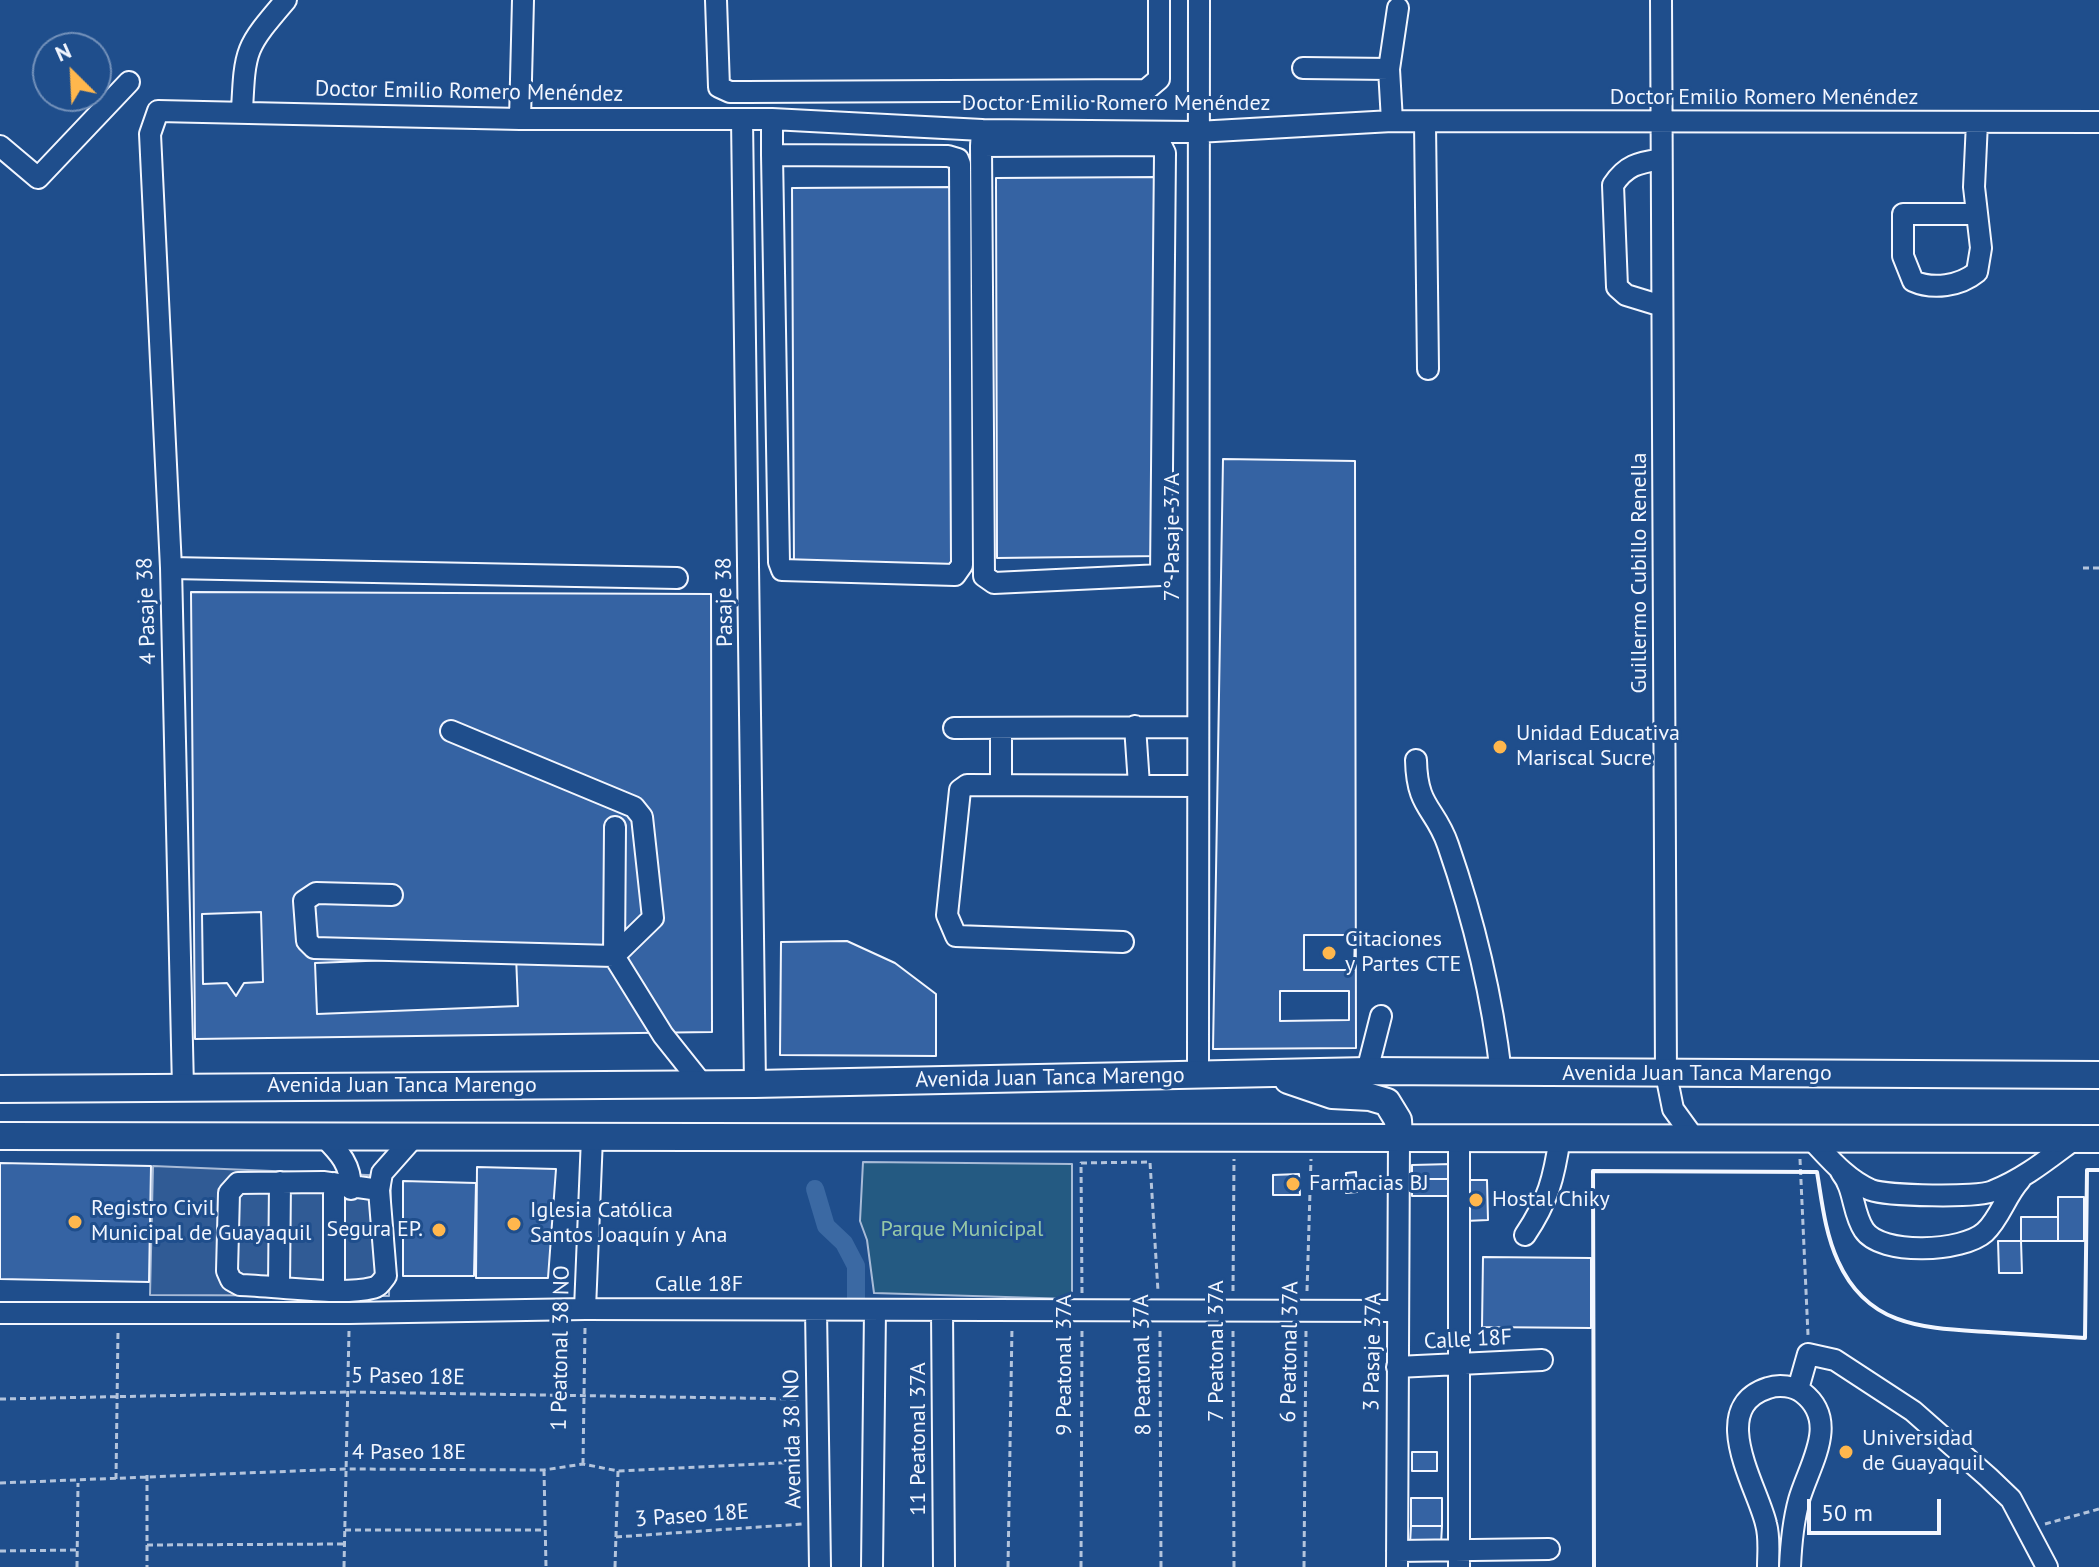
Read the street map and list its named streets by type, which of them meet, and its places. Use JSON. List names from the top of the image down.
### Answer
{
  "streets": {
    "main road": ["Avenida Juan Tanca Marengo"],
    "street": [
      "Doctor Emilio Romero Menéndez",
      "7° Pasaje 37A",
      "Guillermo Cubillo Renella",
      "Pasaje 38",
      "4 Pasaje 38",
      "Calle 18F",
      "1 Peatonal 38 NO",
      "3 Pasaje 37A",
      "Avenida 38 NO",
      "11 Peatonal 37A"
    ],
    "path": [
      "7 Peatonal 37A",
      "6 Peatonal 37A",
      "9 Peatonal 37A",
      "8 Peatonal 37A",
      "5 Paseo 18E",
      "4 Paseo 18E",
      "3 Paseo 18E"
    ]
  },
  "crossings": [
    ["Doctor Emilio Romero Menéndez", "7° Pasaje 37A"],
    ["Doctor Emilio Romero Menéndez", "Guillermo Cubillo Renella"],
    ["Doctor Emilio Romero Menéndez", "Pasaje 38"],
    ["Doctor Emilio Romero Menéndez", "4 Pasaje 38"],
    ["7° Pasaje 37A", "Avenida Juan Tanca Marengo"],
    ["Guillermo Cubillo Renella", "Avenida Juan Tanca Marengo"],
    ["Pasaje 38", "Avenida Juan Tanca Marengo"],
    ["4 Pasaje 38", "Avenida Juan Tanca Marengo"],
    ["Calle 18F", "1 Peatonal 38 NO"],
    ["Calle 18F", "7 Peatonal 37A"],
    ["Calle 18F", "6 Peatonal 37A"],
    ["Calle 18F", "3 Pasaje 37A"],
    ["Calle 18F", "9 Peatonal 37A"],
    ["Calle 18F", "8 Peatonal 37A"],
    ["Calle 18F", "Avenida 38 NO"],
    ["Calle 18F", "11 Peatonal 37A"],
    ["1 Peatonal 38 NO", "5 Paseo 18E"],
    ["1 Peatonal 38 NO", "4 Paseo 18E"],
    ["9 Peatonal 37A", "8 Peatonal 37A"],
    ["5 Paseo 18E", "Avenida 38 NO"],
    ["Avenida 38 NO", "4 Paseo 18E"],
    ["Avenida 38 NO", "3 Paseo 18E"]
  ],
  "parks": ["Parque Municipal"],
  "places": [
    "Unidad Educativa Mariscal Sucre",
    "Citaciones y Partes CTE",
    "Farmacias BJ",
    "Hostal Chiky",
    "Registro Civil Municipal de Guayaquil",
    "Iglesia Católica Santos Joaquín y Ana",
    "Segura EP.",
    "Universidad de Guayaquil"
  ],
  "scale_bar": "50 m",
  "north": "top left"
}
